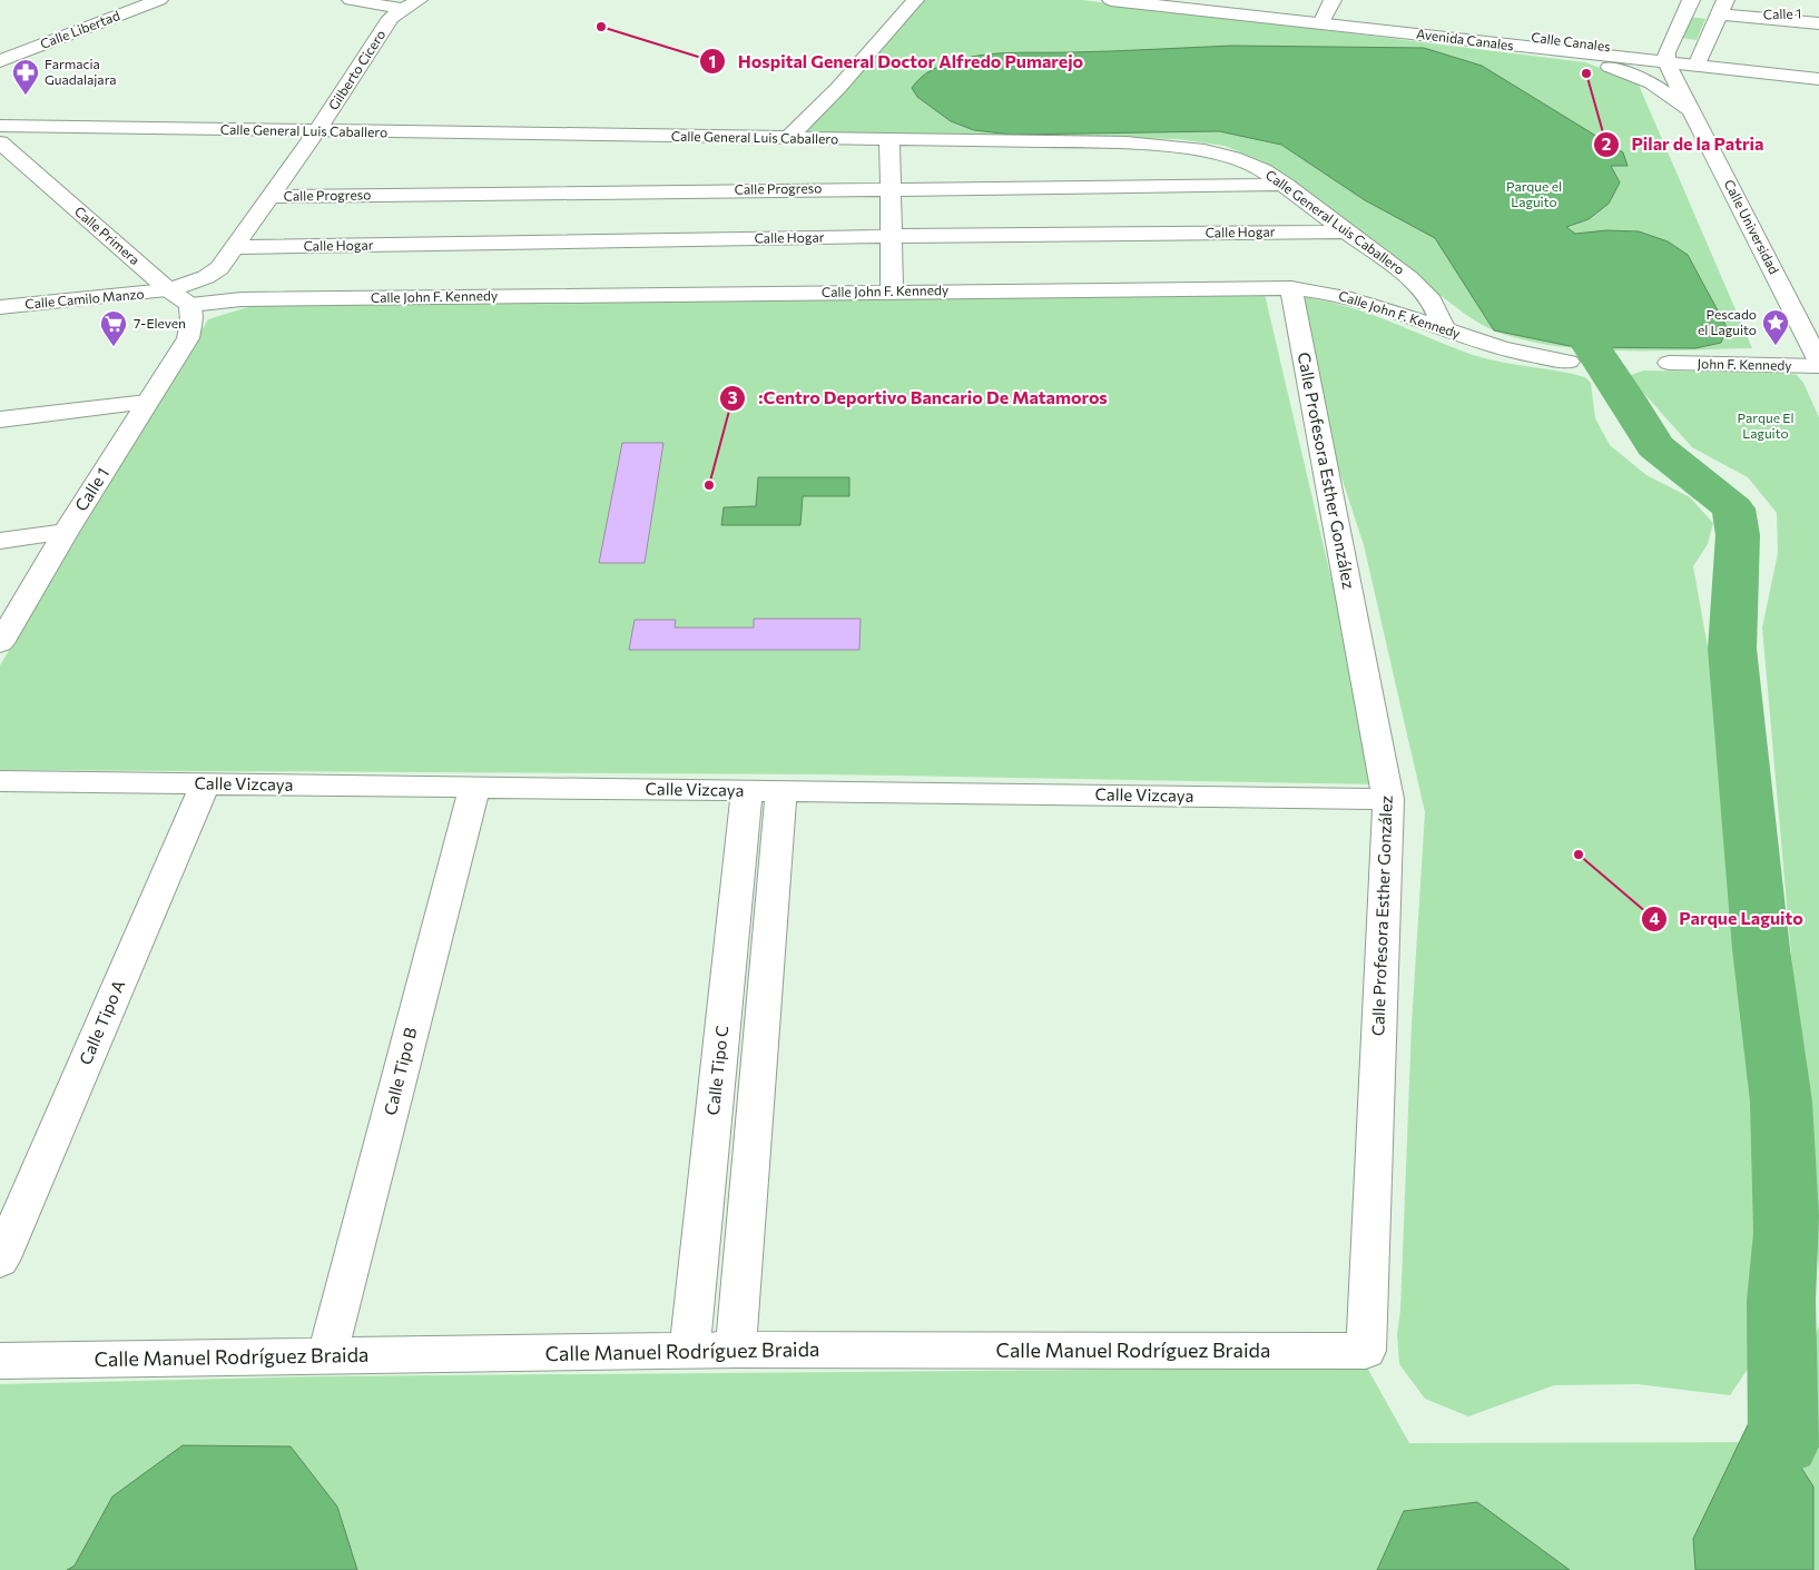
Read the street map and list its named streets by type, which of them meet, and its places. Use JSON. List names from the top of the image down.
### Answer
{
  "streets": {
    "street": [
      "Calle 1",
      "Calle Libertad",
      "Avenida Canales",
      "Calle Canales",
      "Gilberto Cicero",
      "Calle General Luis Caballero",
      "Calle Progreso",
      "Calle Universidad",
      "Calle Hogar",
      "Calle Primera",
      "Calle John F. Kennedy",
      "Calle Camilo Manzo",
      "John F. Kennedy",
      "Calle Profesora Esther González",
      "Calle Vizcaya",
      "Calle Tipo A",
      "Calle Tipo C",
      "Calle Tipo B",
      "Calle Manuel Rodríguez Braida"
    ]
  },
  "crossings": [
    ["Calle 1", "Calle Primera"],
    ["Calle 1", "Calle John F. Kennedy"],
    ["Avenida Canales", "Calle Canales"],
    ["Avenida Canales", "Calle Universidad"],
    ["Calle Canales", "Calle Universidad"],
    ["Gilberto Cicero", "Calle General Luis Caballero"],
    ["Gilberto Cicero", "Calle Progreso"],
    ["Gilberto Cicero", "Calle Hogar"],
    ["Gilberto Cicero", "Calle Primera"],
    ["Gilberto Cicero", "Calle Camilo Manzo"],
    ["Calle General Luis Caballero", "Calle Progreso"],
    ["Calle General Luis Caballero", "Calle Hogar"],
    ["Calle General Luis Caballero", "Calle John F. Kennedy"],
    ["Calle Primera", "Calle John F. Kennedy"],
    ["Calle Primera", "Calle Camilo Manzo"],
    ["Calle John F. Kennedy", "Calle Profesora Esther González"],
    ["Calle Profesora Esther González", "Calle Vizcaya"],
    ["Calle Profesora Esther González", "Calle Manuel Rodríguez Braida"],
    ["Calle Vizcaya", "Calle Tipo A"],
    ["Calle Vizcaya", "Calle Tipo C"],
    ["Calle Vizcaya", "Calle Tipo B"],
    ["Calle Tipo C", "Calle Manuel Rodríguez Braida"],
    ["Calle Tipo B", "Calle Manuel Rodríguez Braida"]
  ],
  "parks": ["Parque el Laguito", "Parque El Laguito"],
  "places": {
    "other": [
      "Hospital General Doctor Alfredo Pumarejo",
      "Pilar de la Patria",
      ":Centro Deportivo Bancario De Matamoros",
      "Parque Laguito"
    ],
    "pharmacy": ["Farmacia Guadalajara"],
    "place": ["Pescado el Laguito"],
    "supermarket": ["7-Eleven"]
  }
}
